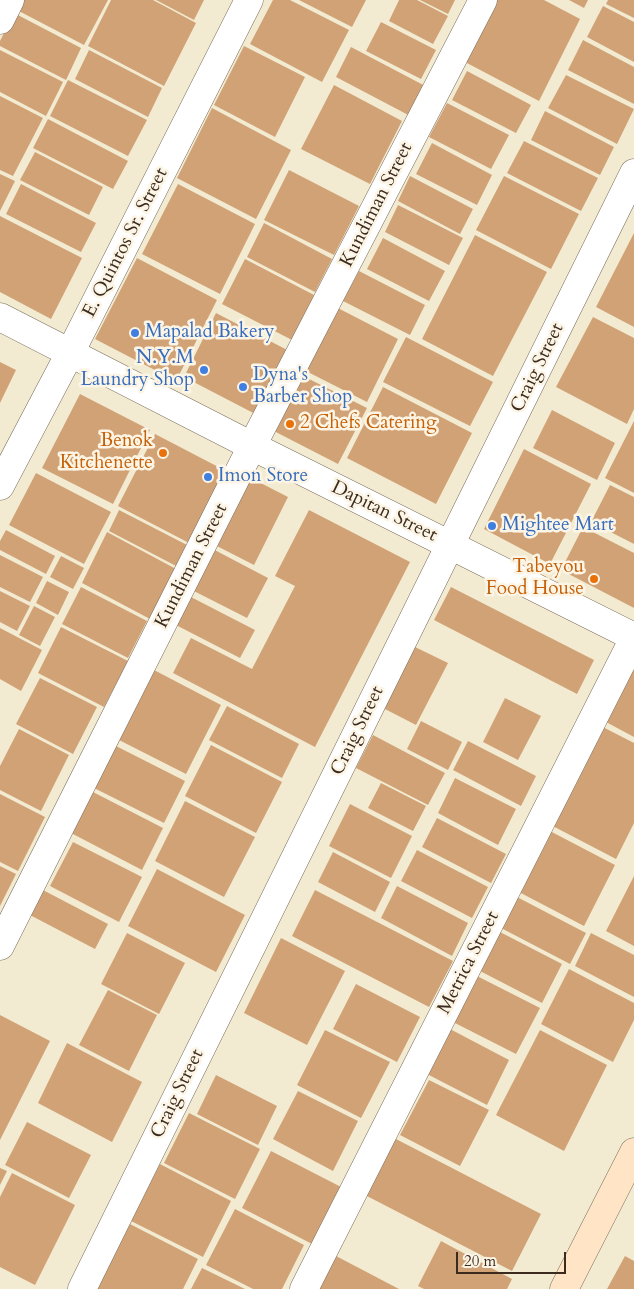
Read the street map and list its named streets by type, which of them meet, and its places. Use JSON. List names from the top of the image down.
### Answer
{
  "streets": {
    "street": [
      "Kundiman Street",
      "E. Quintos Sr. Street",
      "Craig Street",
      "Dapitan Street",
      "Metrica Street"
    ]
  },
  "crossings": [
    ["Kundiman Street", "Dapitan Street"],
    ["E. Quintos Sr. Street", "Dapitan Street"],
    ["Craig Street", "Dapitan Street"],
    ["Dapitan Street", "Metrica Street"]
  ],
  "places": [
    "Mapalad Bakery",
    "N.Y.M Laundry Shop",
    "Dyna's Barber Shop",
    "2 Chefs Catering",
    "Benok Kitchenette",
    "Imon Store",
    "Mightee Mart",
    "Tabeyou Food House"
  ],
  "scale_bar": "20 m"
}
